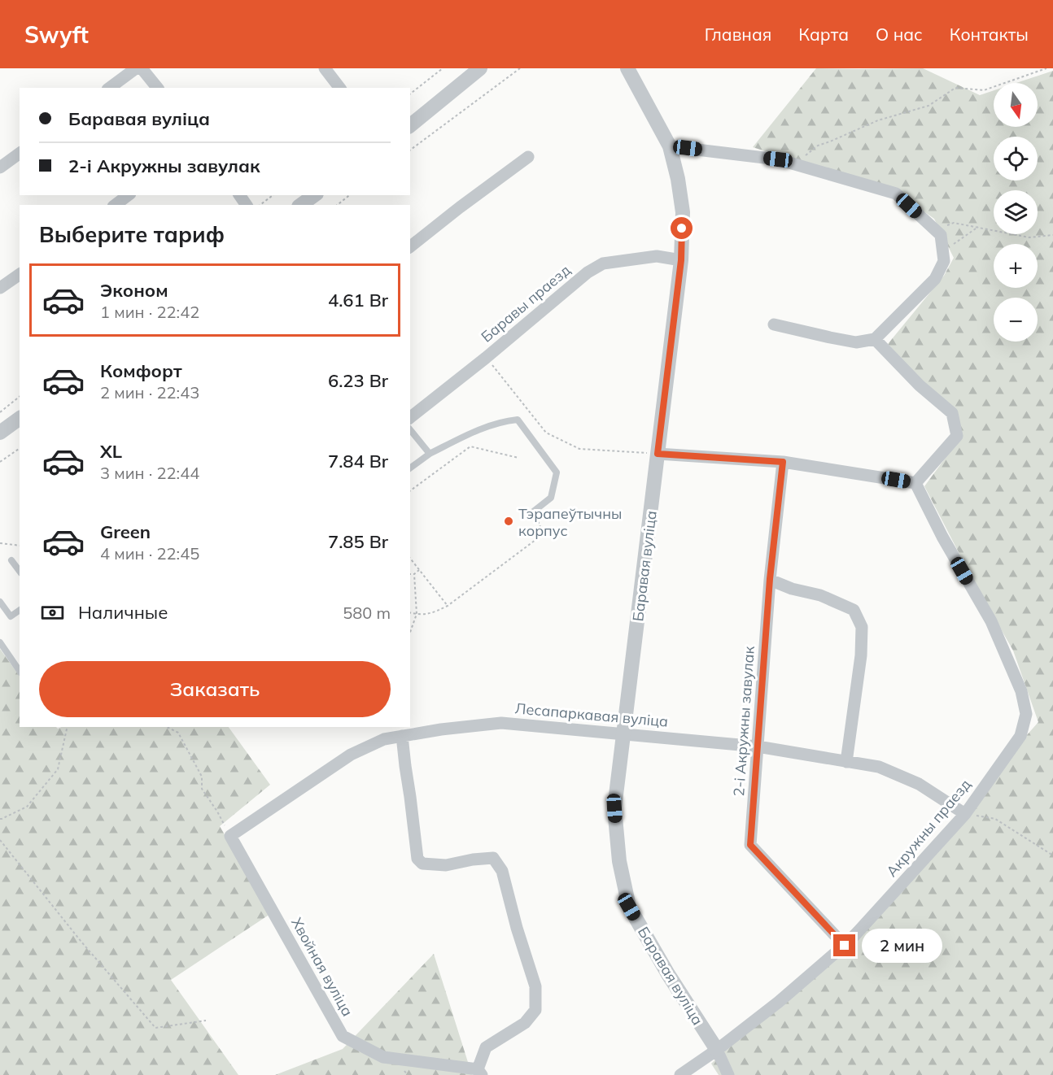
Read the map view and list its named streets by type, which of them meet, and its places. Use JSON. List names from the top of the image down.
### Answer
{
  "streets": {
    "street": [
      "Баравы праезд",
      "Баравая вуліца",
      "Лесапаркавая вуліца",
      "2-і Акружны завулак",
      "Акружны праезд",
      "Хвойная вуліца"
    ]
  },
  "crossings": [
    ["Баравы праезд", "Баравая вуліца"],
    ["Баравая вуліца", "Лесапаркавая вуліца"],
    ["Баравая вуліца", "Акружны праезд"],
    ["Лесапаркавая вуліца", "2-і Акружны завулак"],
    ["Лесапаркавая вуліца", "Акружны праезд"],
    ["Лесапаркавая вуліца", "Хвойная вуліца"],
    ["2-і Акружны завулак", "Акружны праезд"]
  ],
  "places": ["Тэрапеўтычны корпус"],
  "north": "bottom",
  "page": {
    "header": "Swyft",
    "nav": [
      "Главная",
      "Карта",
      "О нас",
      "Контакты"
    ],
    "map_buttons": ["+", "−"],
    "banner": ["Баравая вуліца", "2-і Акружны завулак"],
    "heading": "Выберите тариф",
    "list": [
      {
        "name": "Эконом",
        "note": "1 мин · 22:42",
        "value": "4.61 Br"
      },
      {
        "name": "Комфорт",
        "note": "2 мин · 22:43",
        "value": "6.23 Br"
      },
      {
        "name": "XL",
        "note": "3 мин · 22:44",
        "value": "7.84 Br"
      },
      {
        "name": "Green",
        "note": "4 мин · 22:45",
        "value": "7.85 Br"
      }
    ],
    "pay": ["Наличные", "580 m"],
    "buttons": "Заказать",
    "bubble": "2 мин"
  }
}
